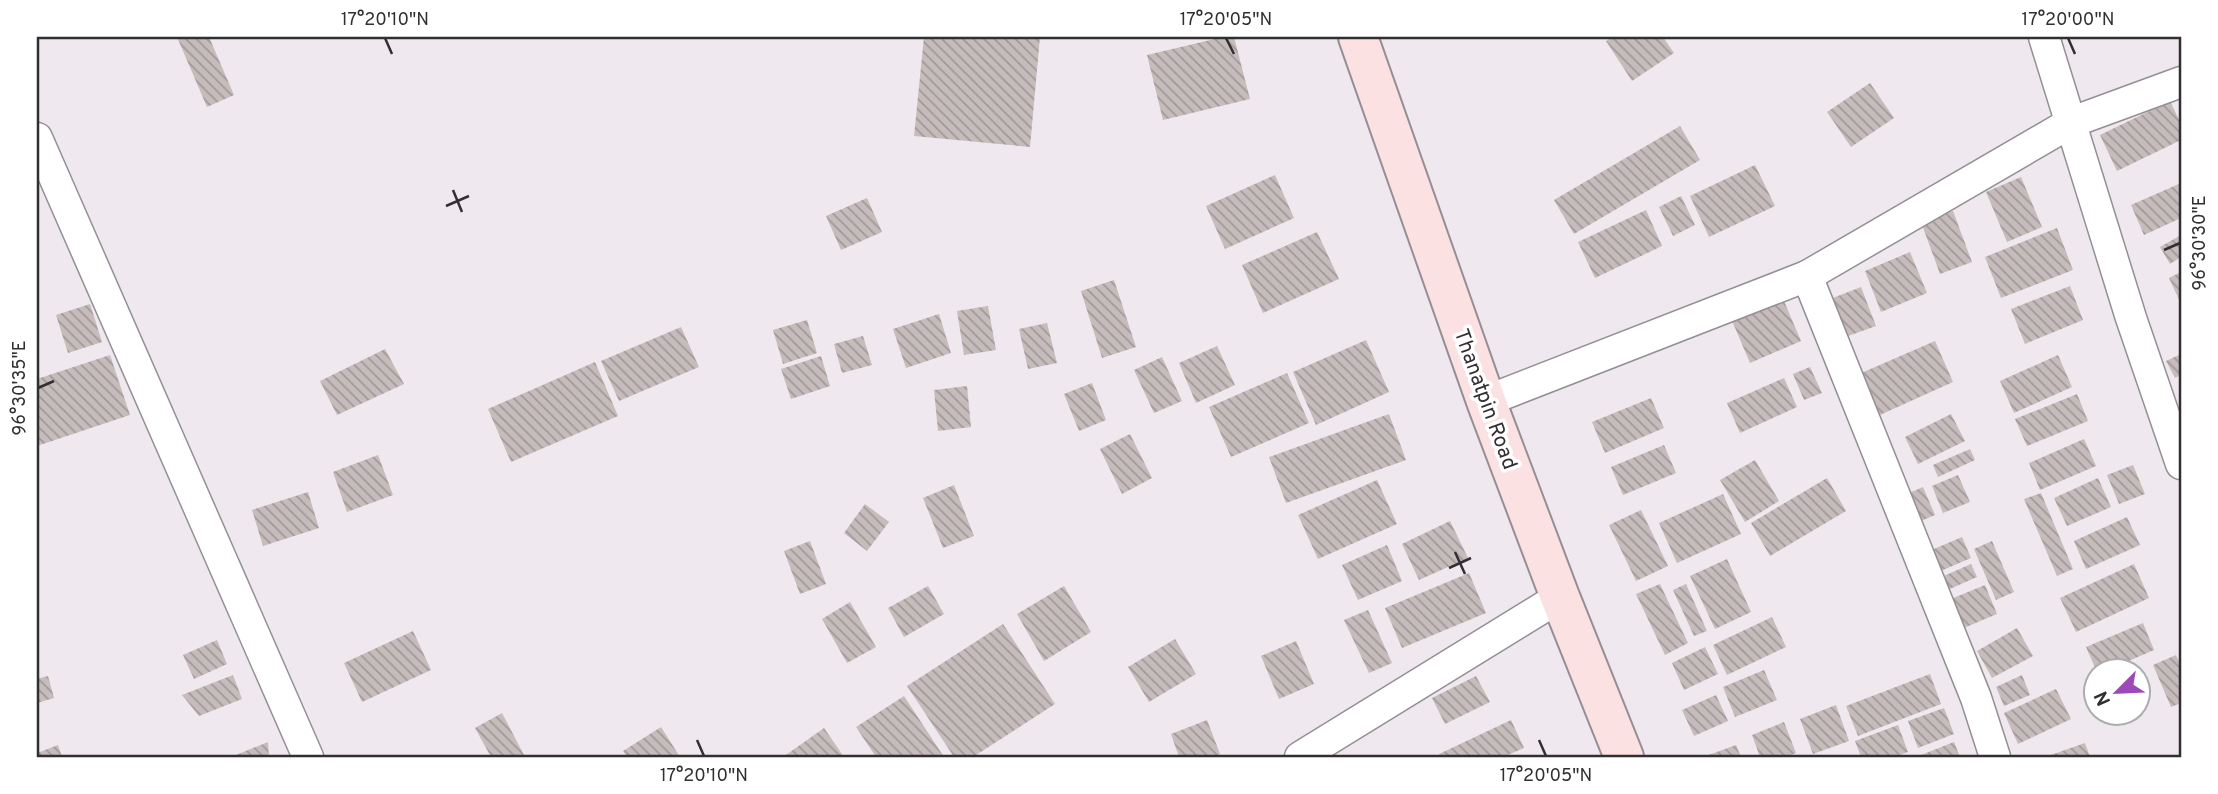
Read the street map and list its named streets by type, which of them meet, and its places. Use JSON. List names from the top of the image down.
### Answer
{
  "streets": {
    "main road": ["Thanatpin Road"]
  },
  "north": "bottom left",
  "coordinates": [
    "17°20'10\"N",
    "17°20'05\"N",
    "17°20'00\"N",
    "96°30'30\"E",
    "96°30'35\"E"
  ]
}
